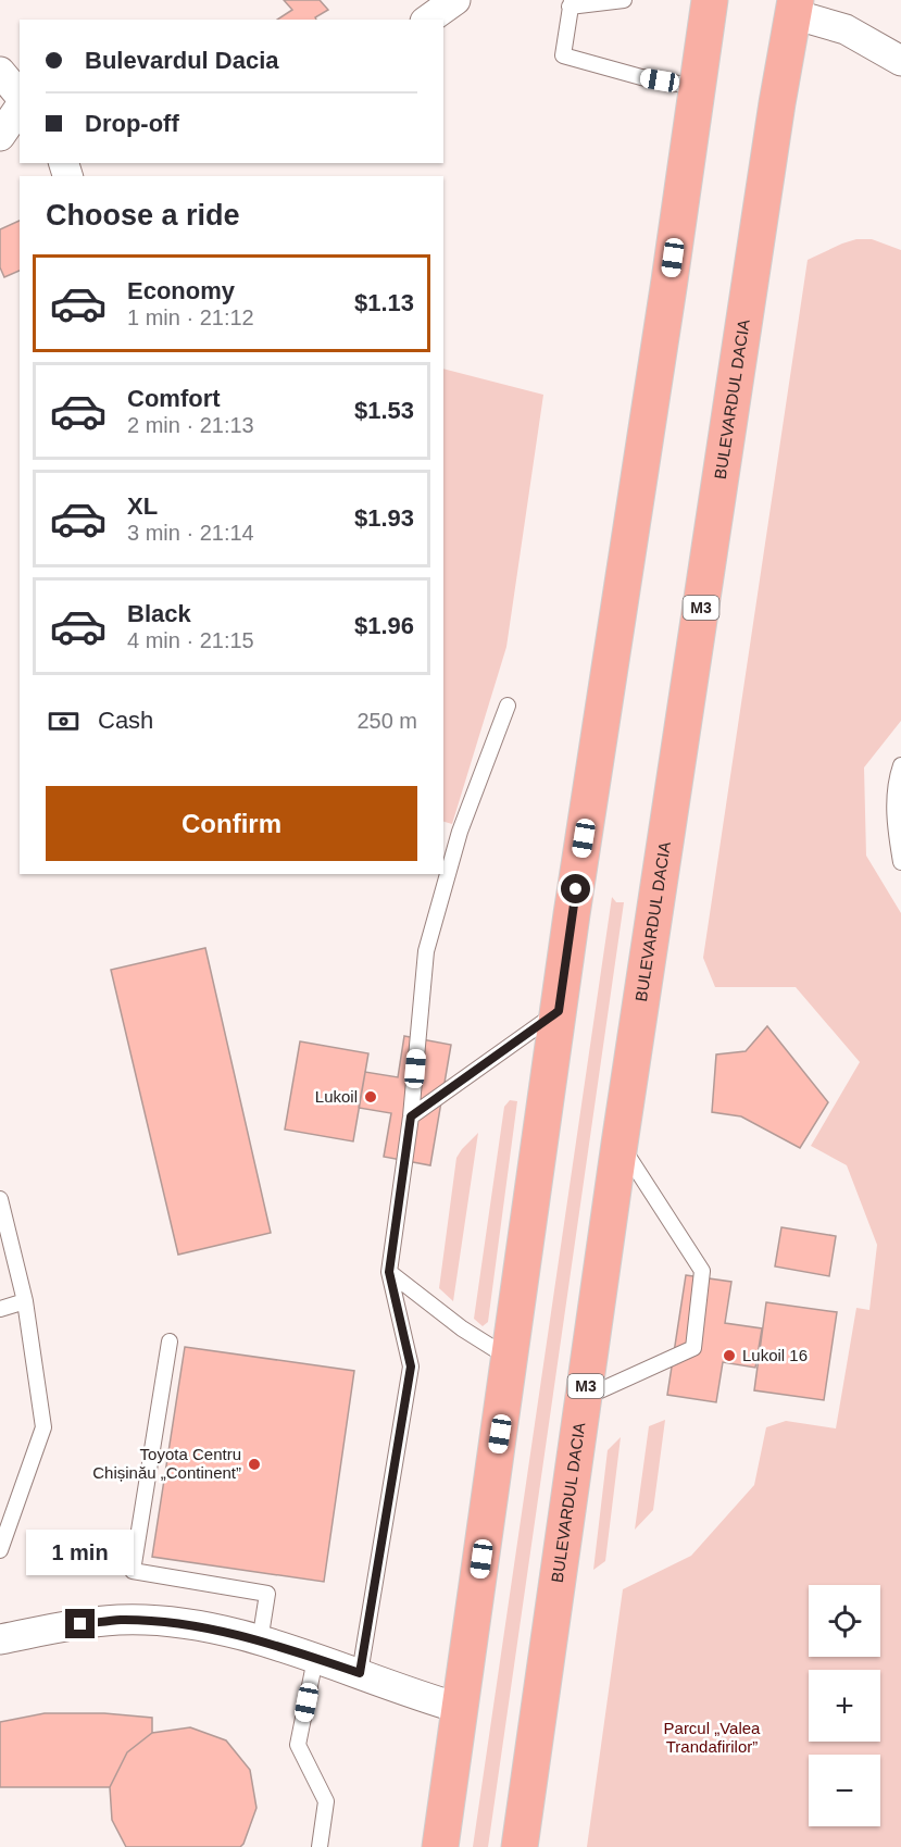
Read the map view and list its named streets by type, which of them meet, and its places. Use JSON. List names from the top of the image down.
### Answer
{
  "streets": {
    "highway": ["BULEVARDUL DACIA", "M3"]
  },
  "parks": ["Parcul „Valea Trandafirilor”"],
  "places": ["Lukoil", "Lukoil 16", "Toyota Centru Chișinău „Continent”"],
  "page": {
    "banner": ["Bulevardul Dacia", "Drop-off"],
    "heading": "Choose a ride",
    "list": [
      {
        "name": "Economy",
        "note": "1 min · 21:12",
        "value": "$1.13"
      },
      {
        "name": "Comfort",
        "note": "2 min · 21:13",
        "value": "$1.53"
      },
      {
        "name": "XL",
        "note": "3 min · 21:14",
        "value": "$1.93"
      },
      {
        "name": "Black",
        "note": "4 min · 21:15",
        "value": "$1.96"
      }
    ],
    "pay": ["Cash", "250 m"],
    "buttons": "Confirm",
    "bubble": "1 min",
    "map_buttons": ["+", "−"]
  }
}
